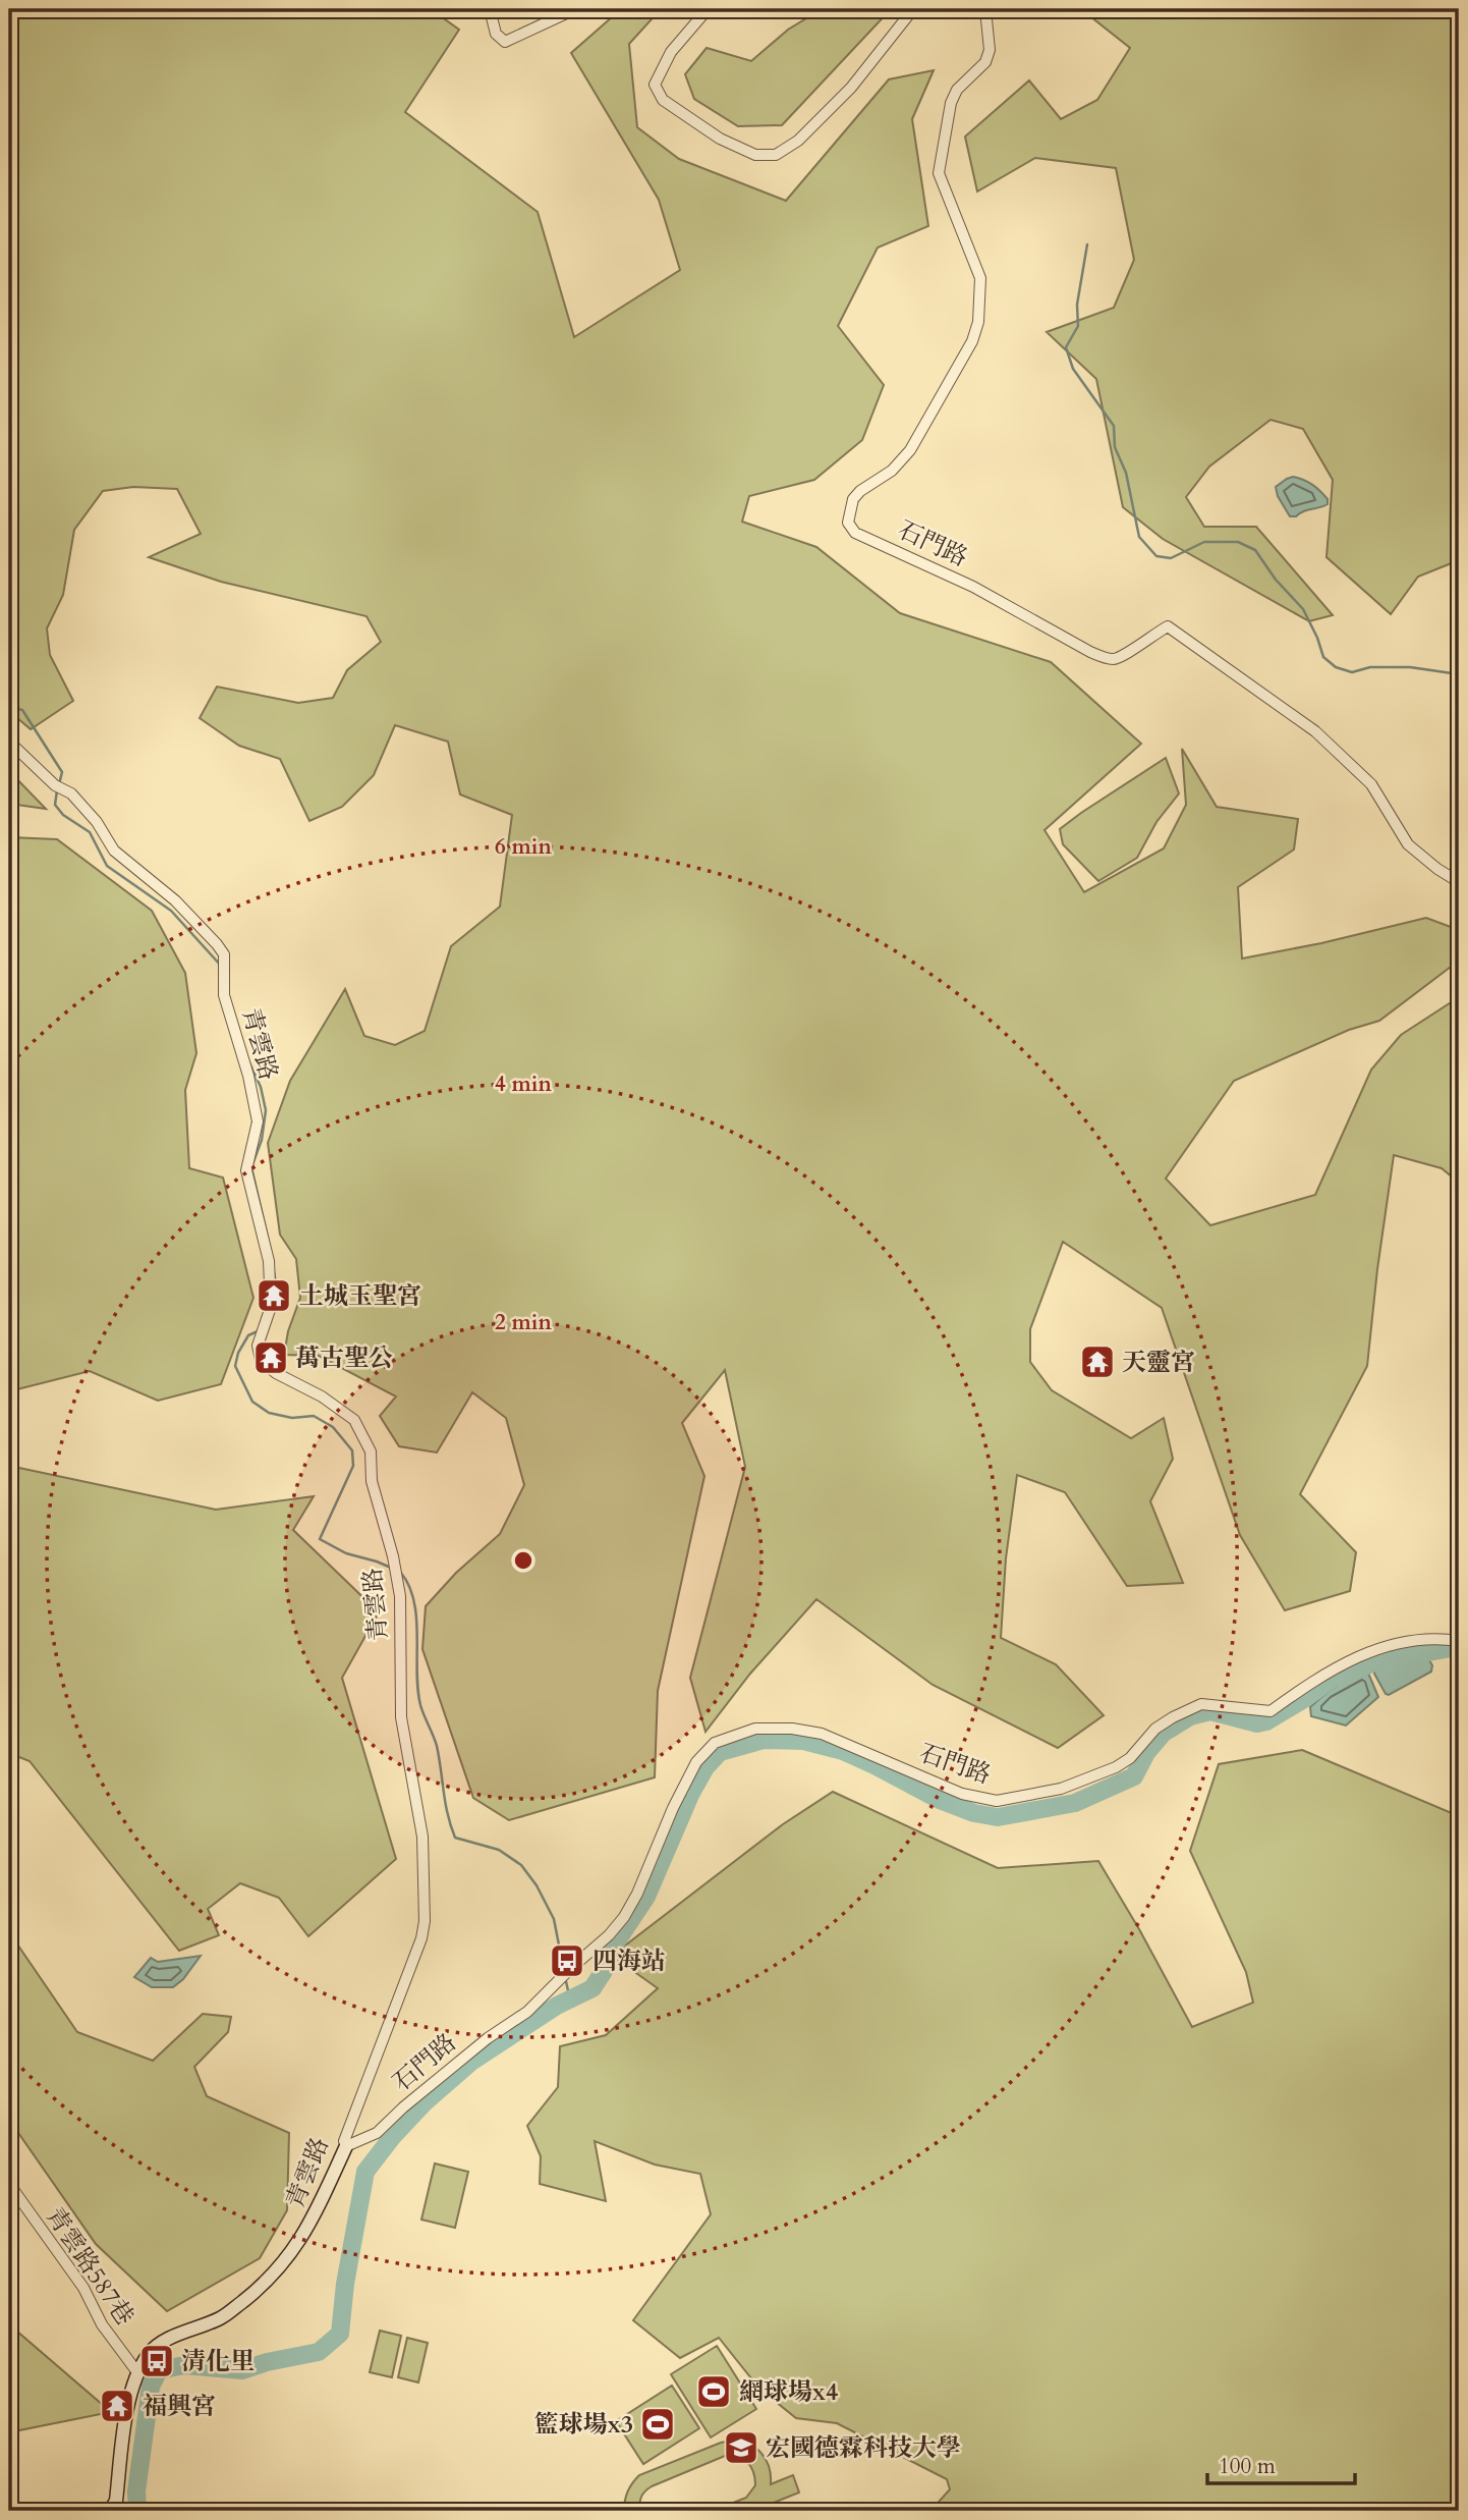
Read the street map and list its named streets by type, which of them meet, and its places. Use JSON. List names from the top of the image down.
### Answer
{
  "streets": {
    "street": ["石門路", "青雲路", "青雲路587巷"]
  },
  "crossings": [
    ["石門路", "青雲路"],
    ["青雲路", "青雲路587巷"]
  ],
  "places": {
    "temple": [
      "土城玉聖宮",
      "萬古聖公",
      "天靈宮",
      "福興宮"
    ],
    "bus stop": ["四海站", "清化里"],
    "sports": ["網球場x4", "籃球場x3"],
    "school or university": ["宏國德霖科技大學"]
  },
  "scale_bar": "100 m",
  "rings": ["6 min", "4 min", "2 min"]
}
